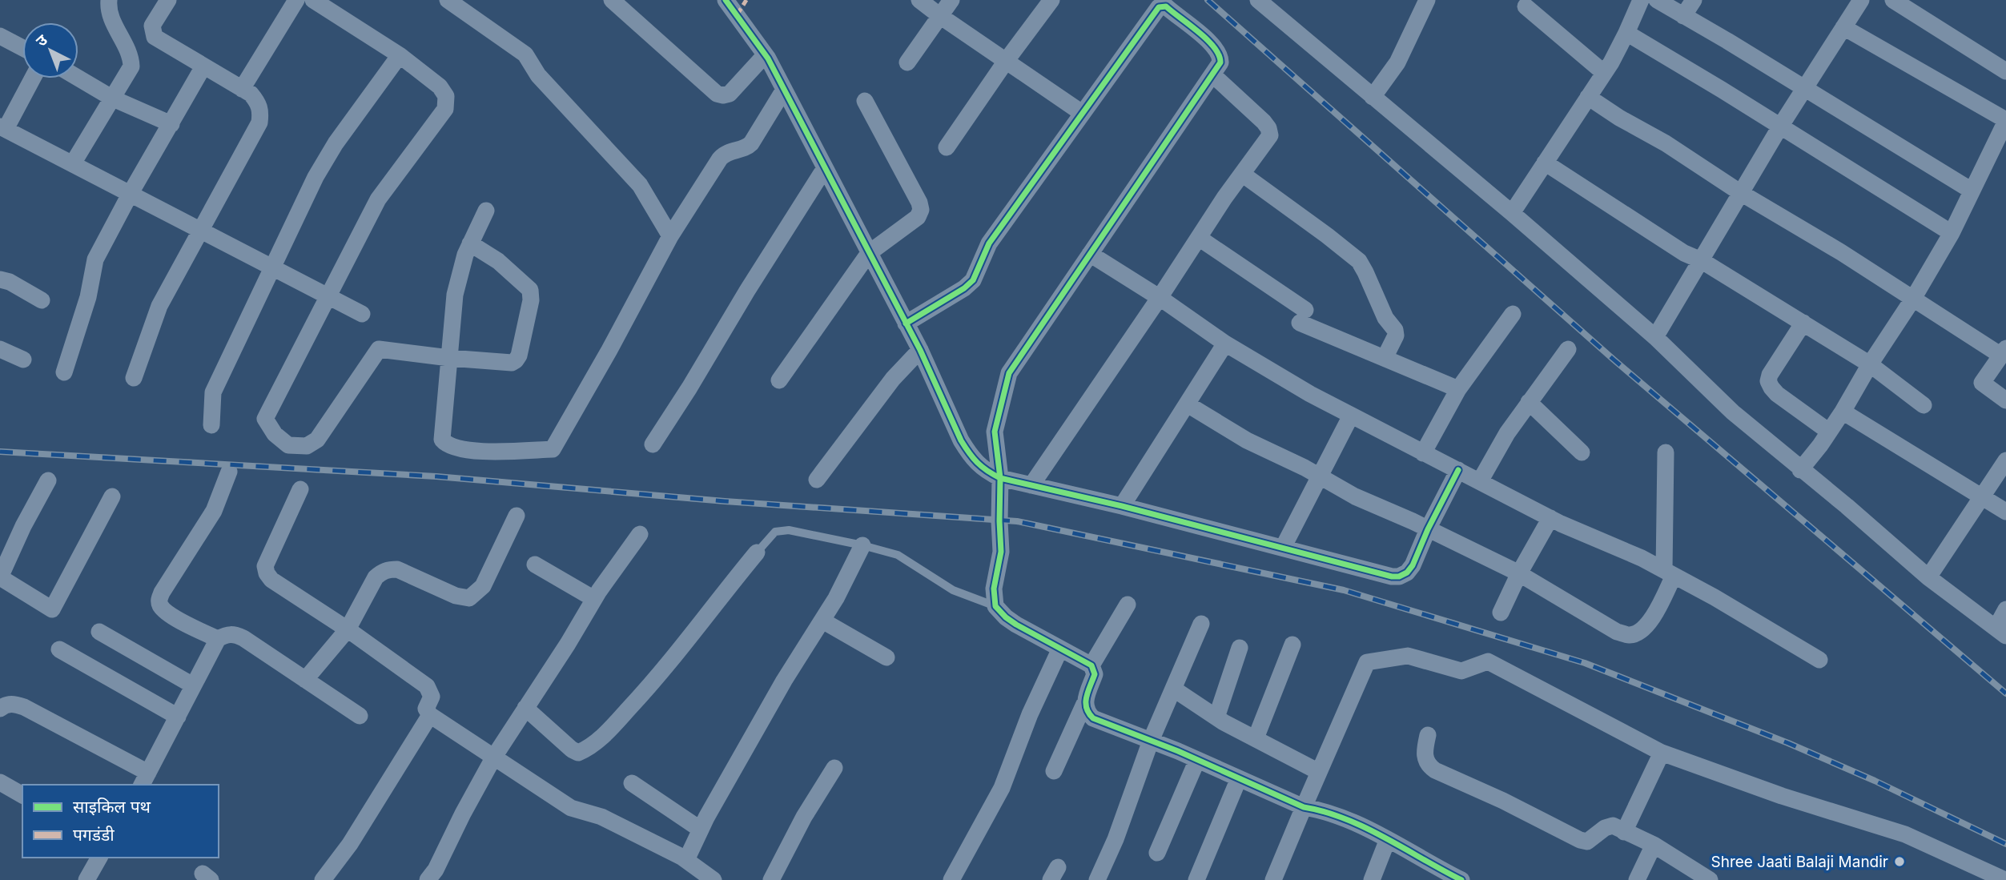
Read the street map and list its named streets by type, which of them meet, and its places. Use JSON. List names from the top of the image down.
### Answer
{
  "places": ["Shree Jaati Balaji Mandir"],
  "legend": ["साइकिल पथ", "पगडंडी"],
  "north": "top left"
}
